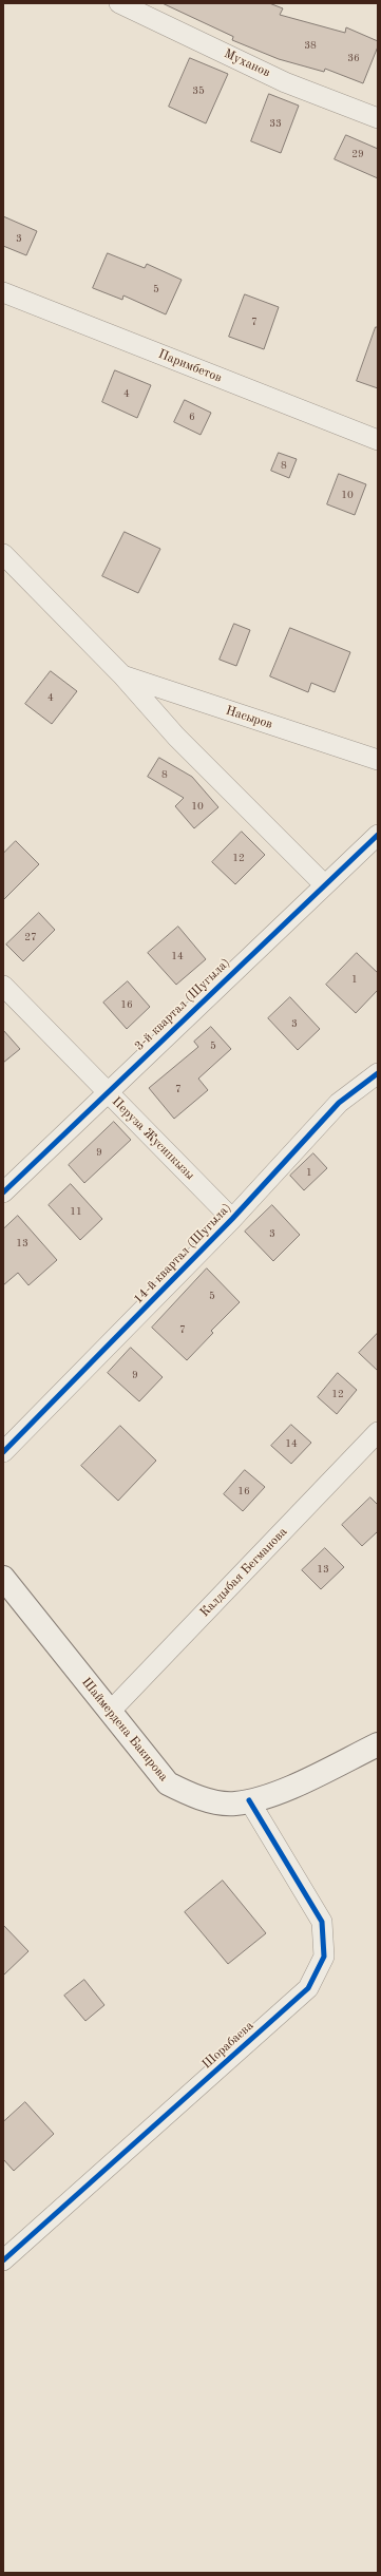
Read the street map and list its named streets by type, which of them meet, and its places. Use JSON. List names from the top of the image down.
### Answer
{
  "streets": {
    "street": [
      "Муханов",
      "Паримбетов",
      "Насыров",
      "3-й квартал (Шугыла)",
      "Перуза Жусипкызы",
      "14-й квартал (Шугыла)",
      "Калдыбая Бегманова",
      "Шаймердена Бакирова",
      "Шорабаева"
    ]
  },
  "crossings": [
    ["3-й квартал (Шугыла)", "Перуза Жусипкызы"],
    ["Перуза Жусипкызы", "14-й квартал (Шугыла)"],
    ["Калдыбая Бегманова", "Шаймердена Бакирова"],
    ["Шаймердена Бакирова", "Шорабаева"]
  ],
  "house_numbers": [
    "38",
    "36",
    "35",
    "33",
    "29",
    "3",
    "5",
    "7",
    "4",
    "6",
    "8",
    "10",
    "4",
    "8",
    "10",
    "12",
    "27",
    "14",
    "1",
    "16",
    "3",
    "5",
    "7",
    "9",
    "1",
    "11",
    "3",
    "13",
    "5",
    "7",
    "9",
    "12",
    "14",
    "16",
    "13"
  ]
}
